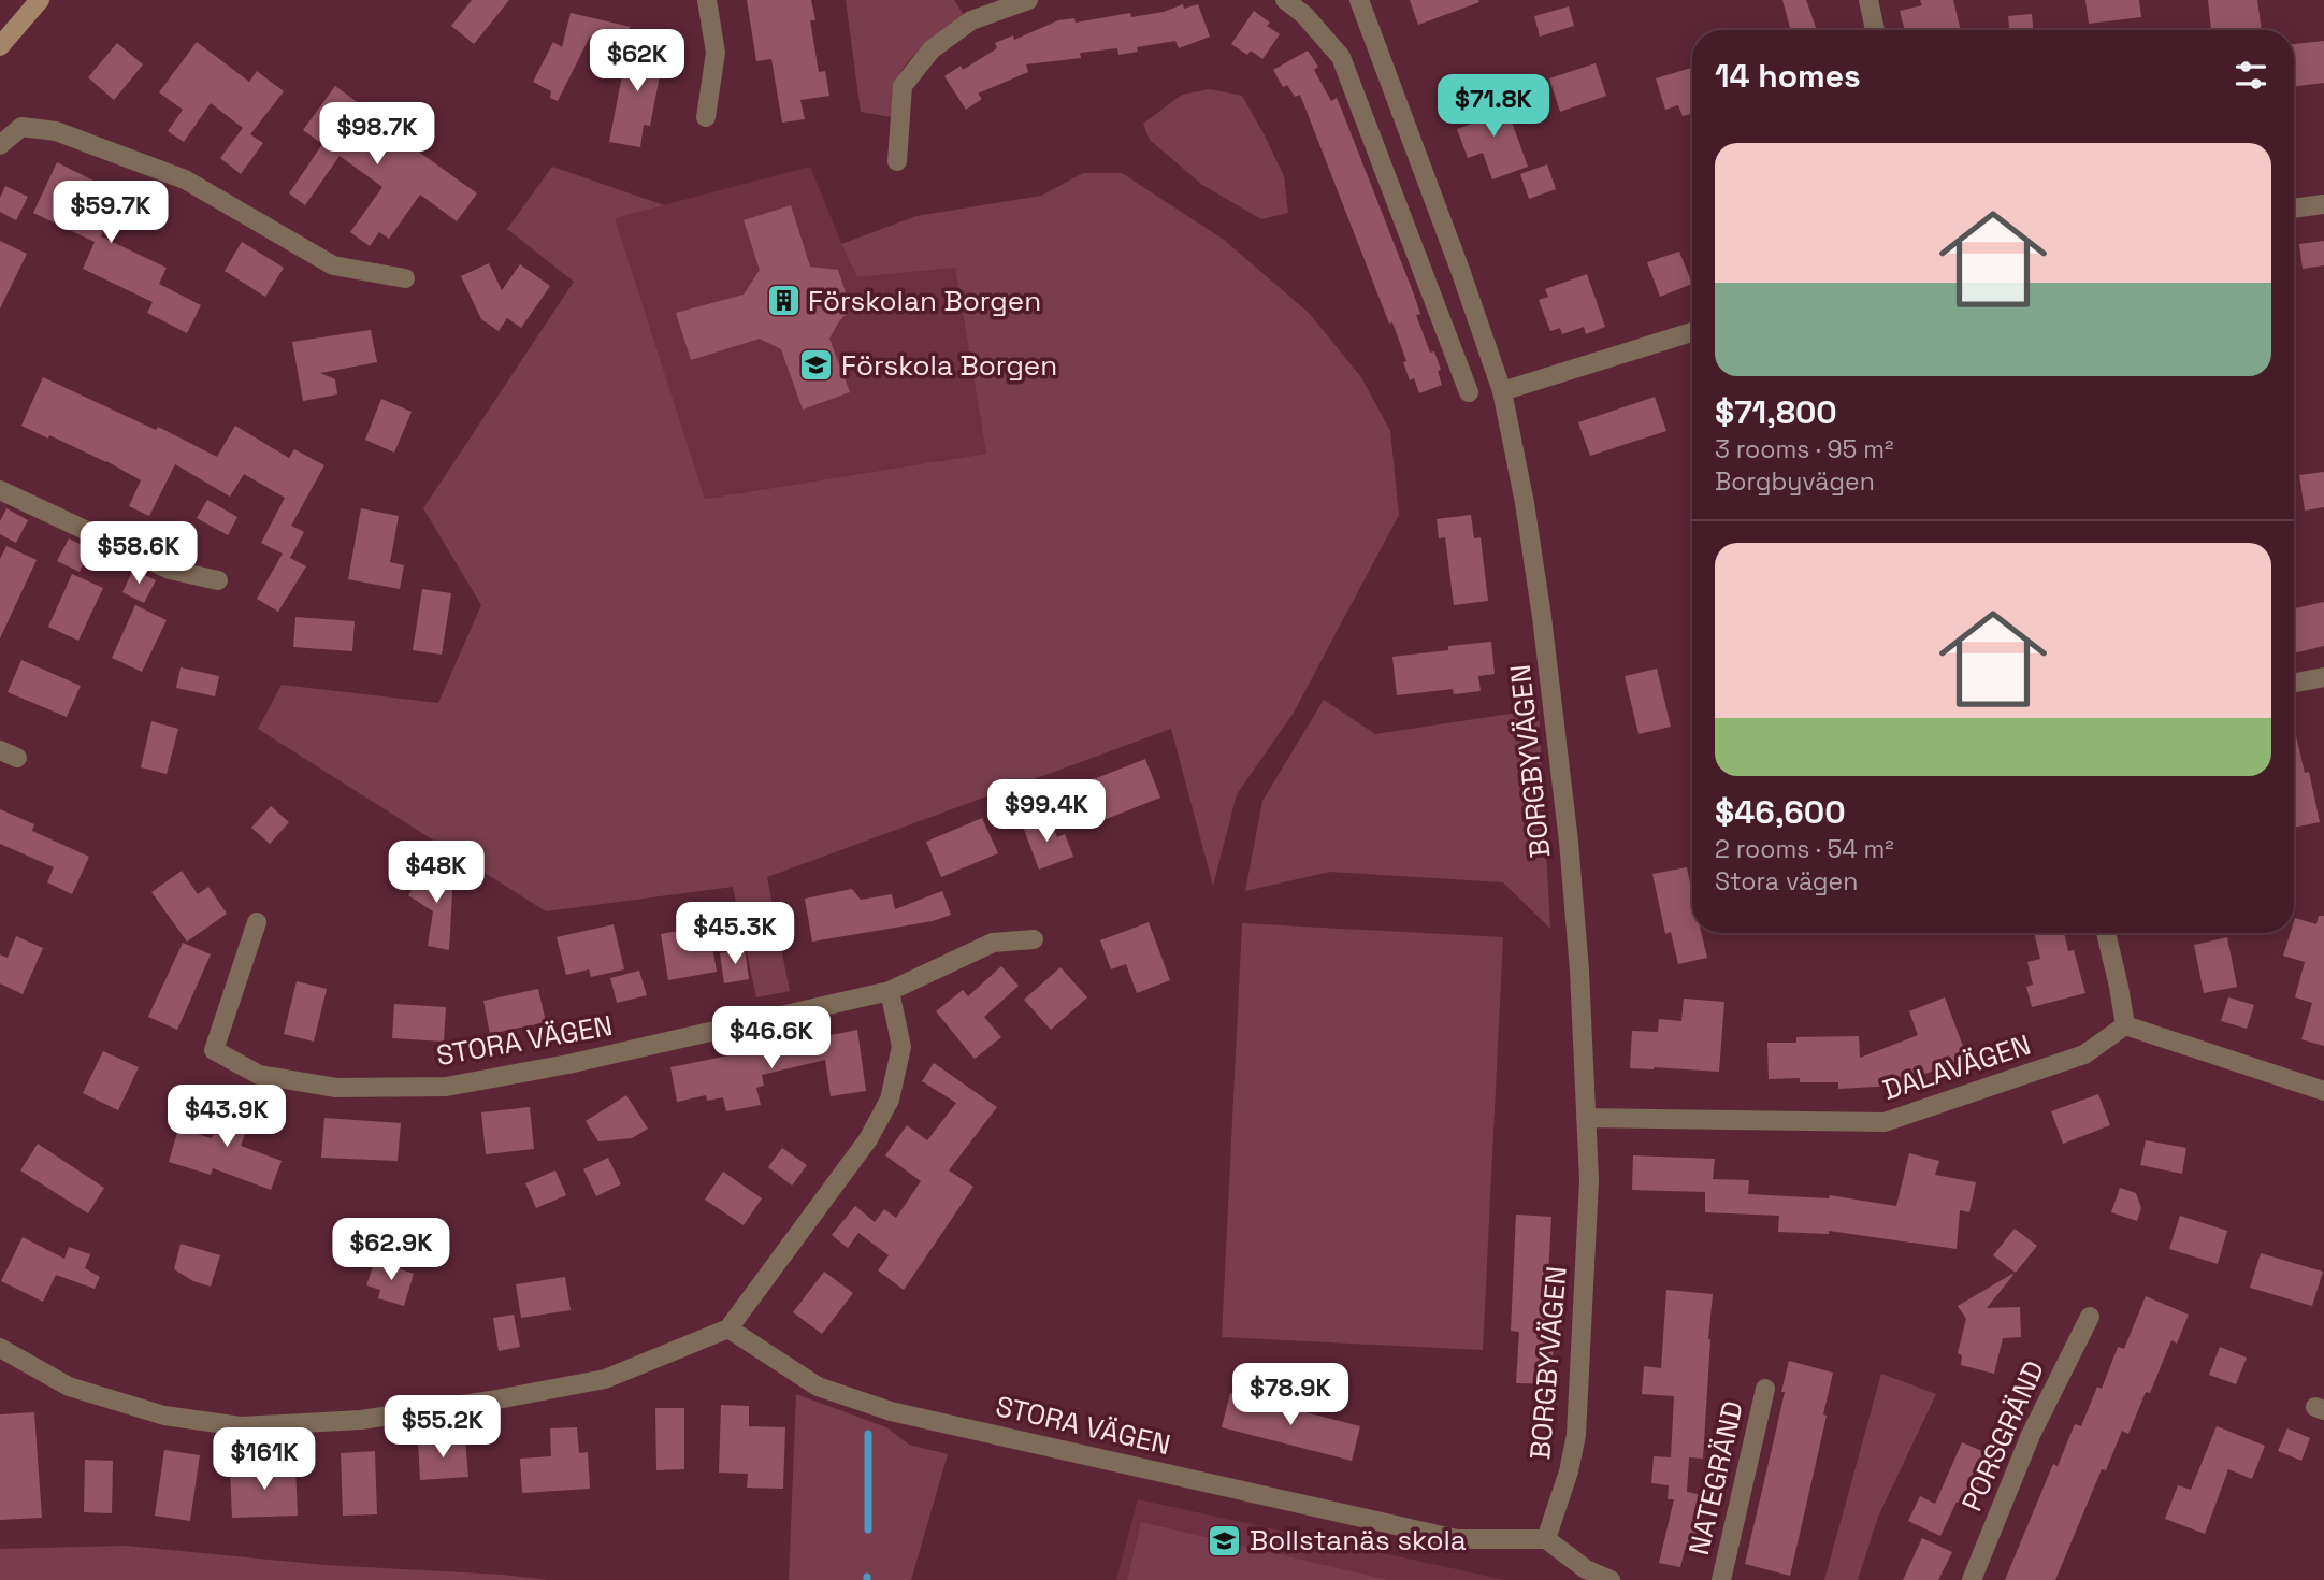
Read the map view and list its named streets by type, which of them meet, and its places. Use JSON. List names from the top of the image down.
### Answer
{
  "streets": {
    "street": [
      "BORGBYVÄGEN",
      "STORA VÄGEN",
      "DALAVÄGEN",
      "PORSGRÄND",
      "NATEGRÄND"
    ]
  },
  "crossings": [
    ["BORGBYVÄGEN", "STORA VÄGEN"],
    ["BORGBYVÄGEN", "DALAVÄGEN"]
  ],
  "places": {
    "building": ["Förskolan Borgen"],
    "school or university": ["Förskola Borgen", "Bollstanäs skola"]
  },
  "page": {
    "price": [
      "$62K",
      "$71.8K",
      "$98.7K",
      "$59.7K",
      "$58.6K",
      "$99.4K",
      "$48K",
      "$45.3K",
      "$46.6K",
      "$43.9K",
      "$62.9K",
      "$78.9K",
      "$55.2K",
      "$161K"
    ],
    "heading": "14 homes",
    "list": [
      {
        "name": "$71,800",
        "note": "3 rooms · 95 m² · Borgbyvägen"
      },
      {
        "name": "$46,600",
        "note": "2 rooms · 54 m² · Stora vägen"
      }
    ]
  }
}
